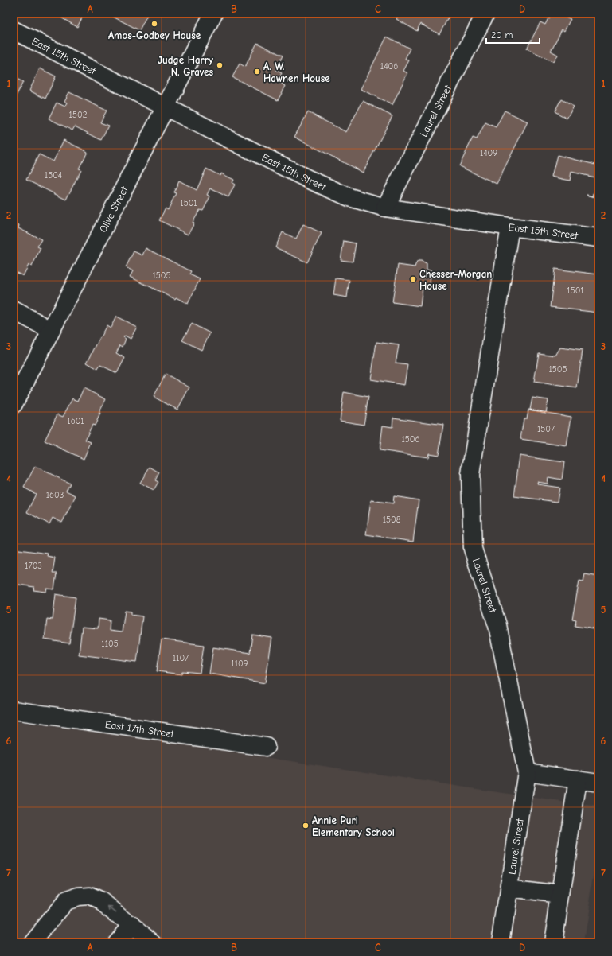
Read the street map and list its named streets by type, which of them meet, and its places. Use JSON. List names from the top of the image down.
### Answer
{
  "streets": {
    "street": [
      "East 15th Street",
      "Laurel Street",
      "Olive Street",
      "East 17th Street"
    ]
  },
  "crossings": [
    ["East 15th Street", "Laurel Street"],
    ["East 15th Street", "Olive Street"]
  ],
  "places": [
    "Amos-Godbey House",
    "Judge Harry N. Graves",
    "A. W. Hawnen House",
    "Chesser-Morgan House",
    "Annie Purl Elementary School"
  ],
  "house_numbers": [
    "1406",
    "1502",
    "1409",
    "1504",
    "1501",
    "1505",
    "1501",
    "1505",
    "1601",
    "1507",
    "1506",
    "1603",
    "1508",
    "1703",
    "1105",
    "1107",
    "1109"
  ],
  "scale_bar": "20 m",
  "grid": {
    "columns": [
      "A",
      "B",
      "C",
      "D"
    ],
    "rows": [
      "1",
      "2",
      "3",
      "4",
      "5",
      "6",
      "7"
    ]
  }
}
